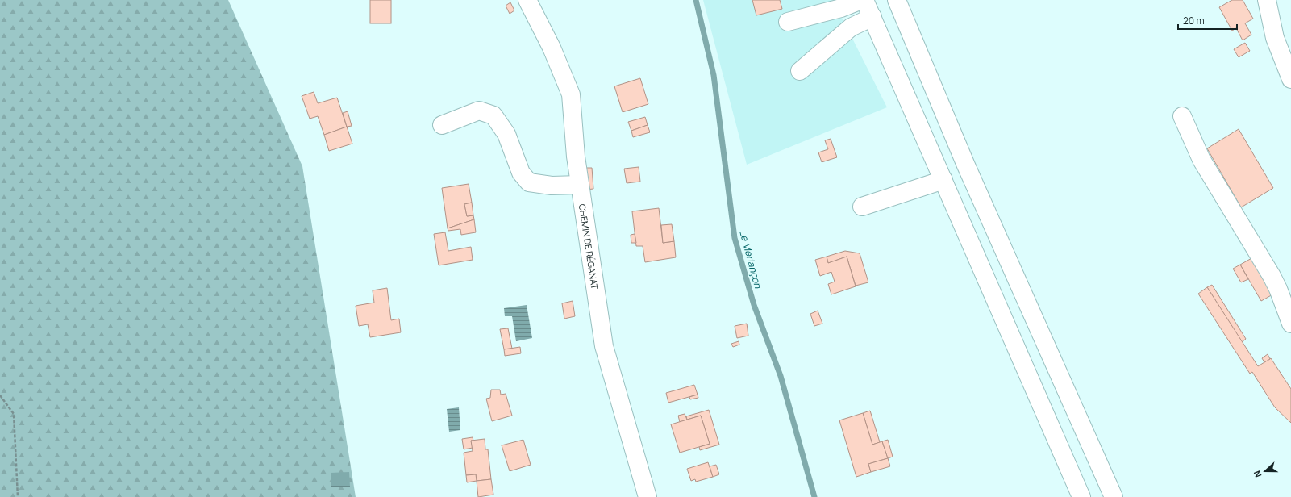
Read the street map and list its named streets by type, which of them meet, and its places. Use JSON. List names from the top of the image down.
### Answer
{
  "streets": {
    "street": ["CHEMIN DE RÉGANAT"]
  },
  "water": ["Le Merlançon"],
  "scale_bar": "20 m",
  "north": "left"
}
